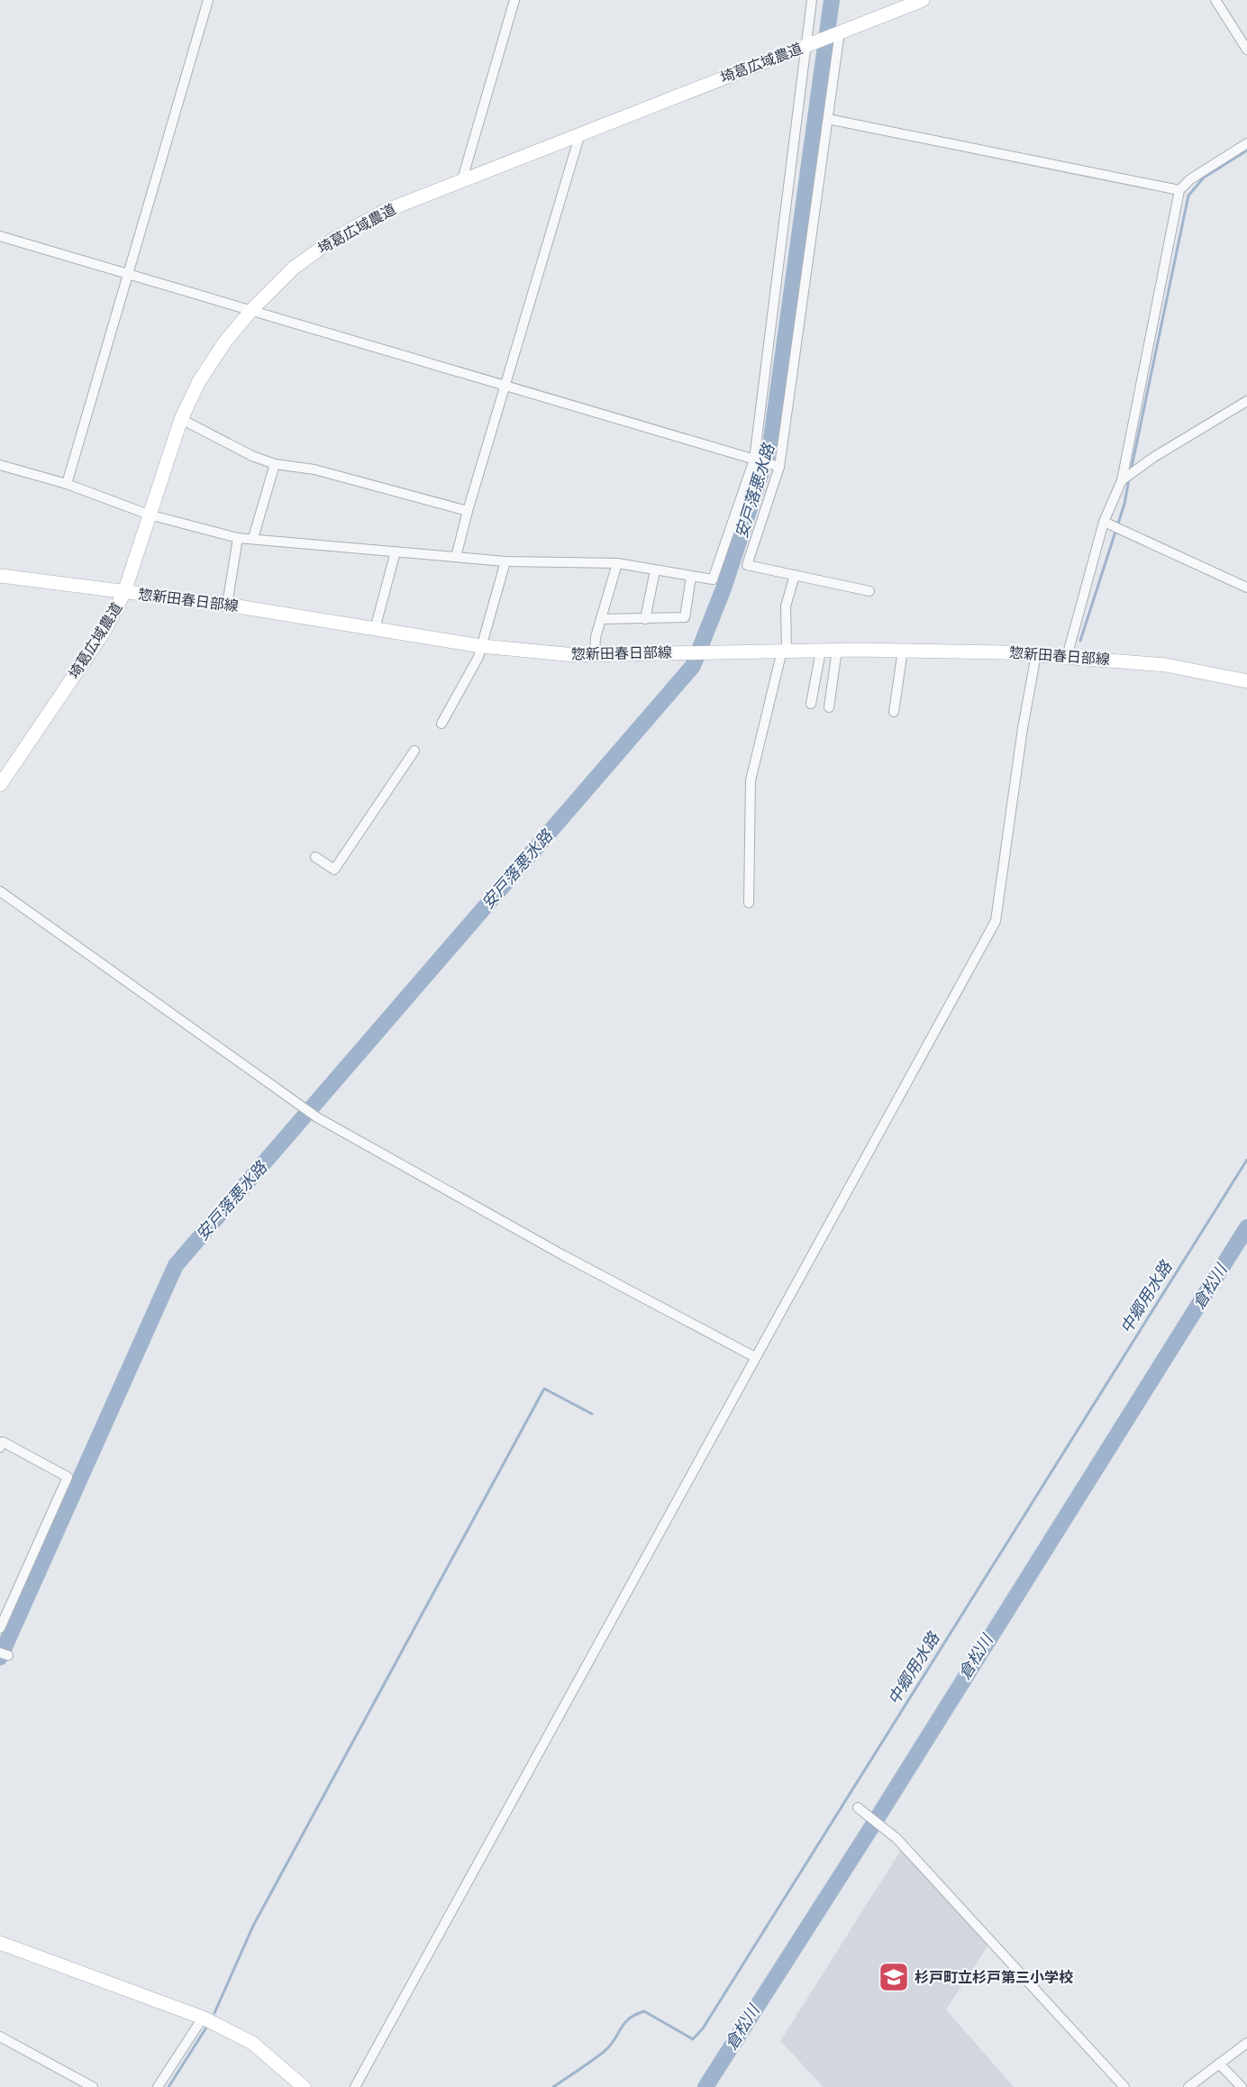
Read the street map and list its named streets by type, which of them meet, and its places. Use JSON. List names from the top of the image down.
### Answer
{
  "streets": {
    "street": ["埼葛広域農道", "惣新田春日部線"]
  },
  "crossings": [
    ["埼葛広域農道", "惣新田春日部線"]
  ],
  "water": ["安戸落悪水路", "倉松川", "中郷用水路"],
  "places": {
    "school or university": ["杉戸町立杉戸第三小学校"]
  }
}
